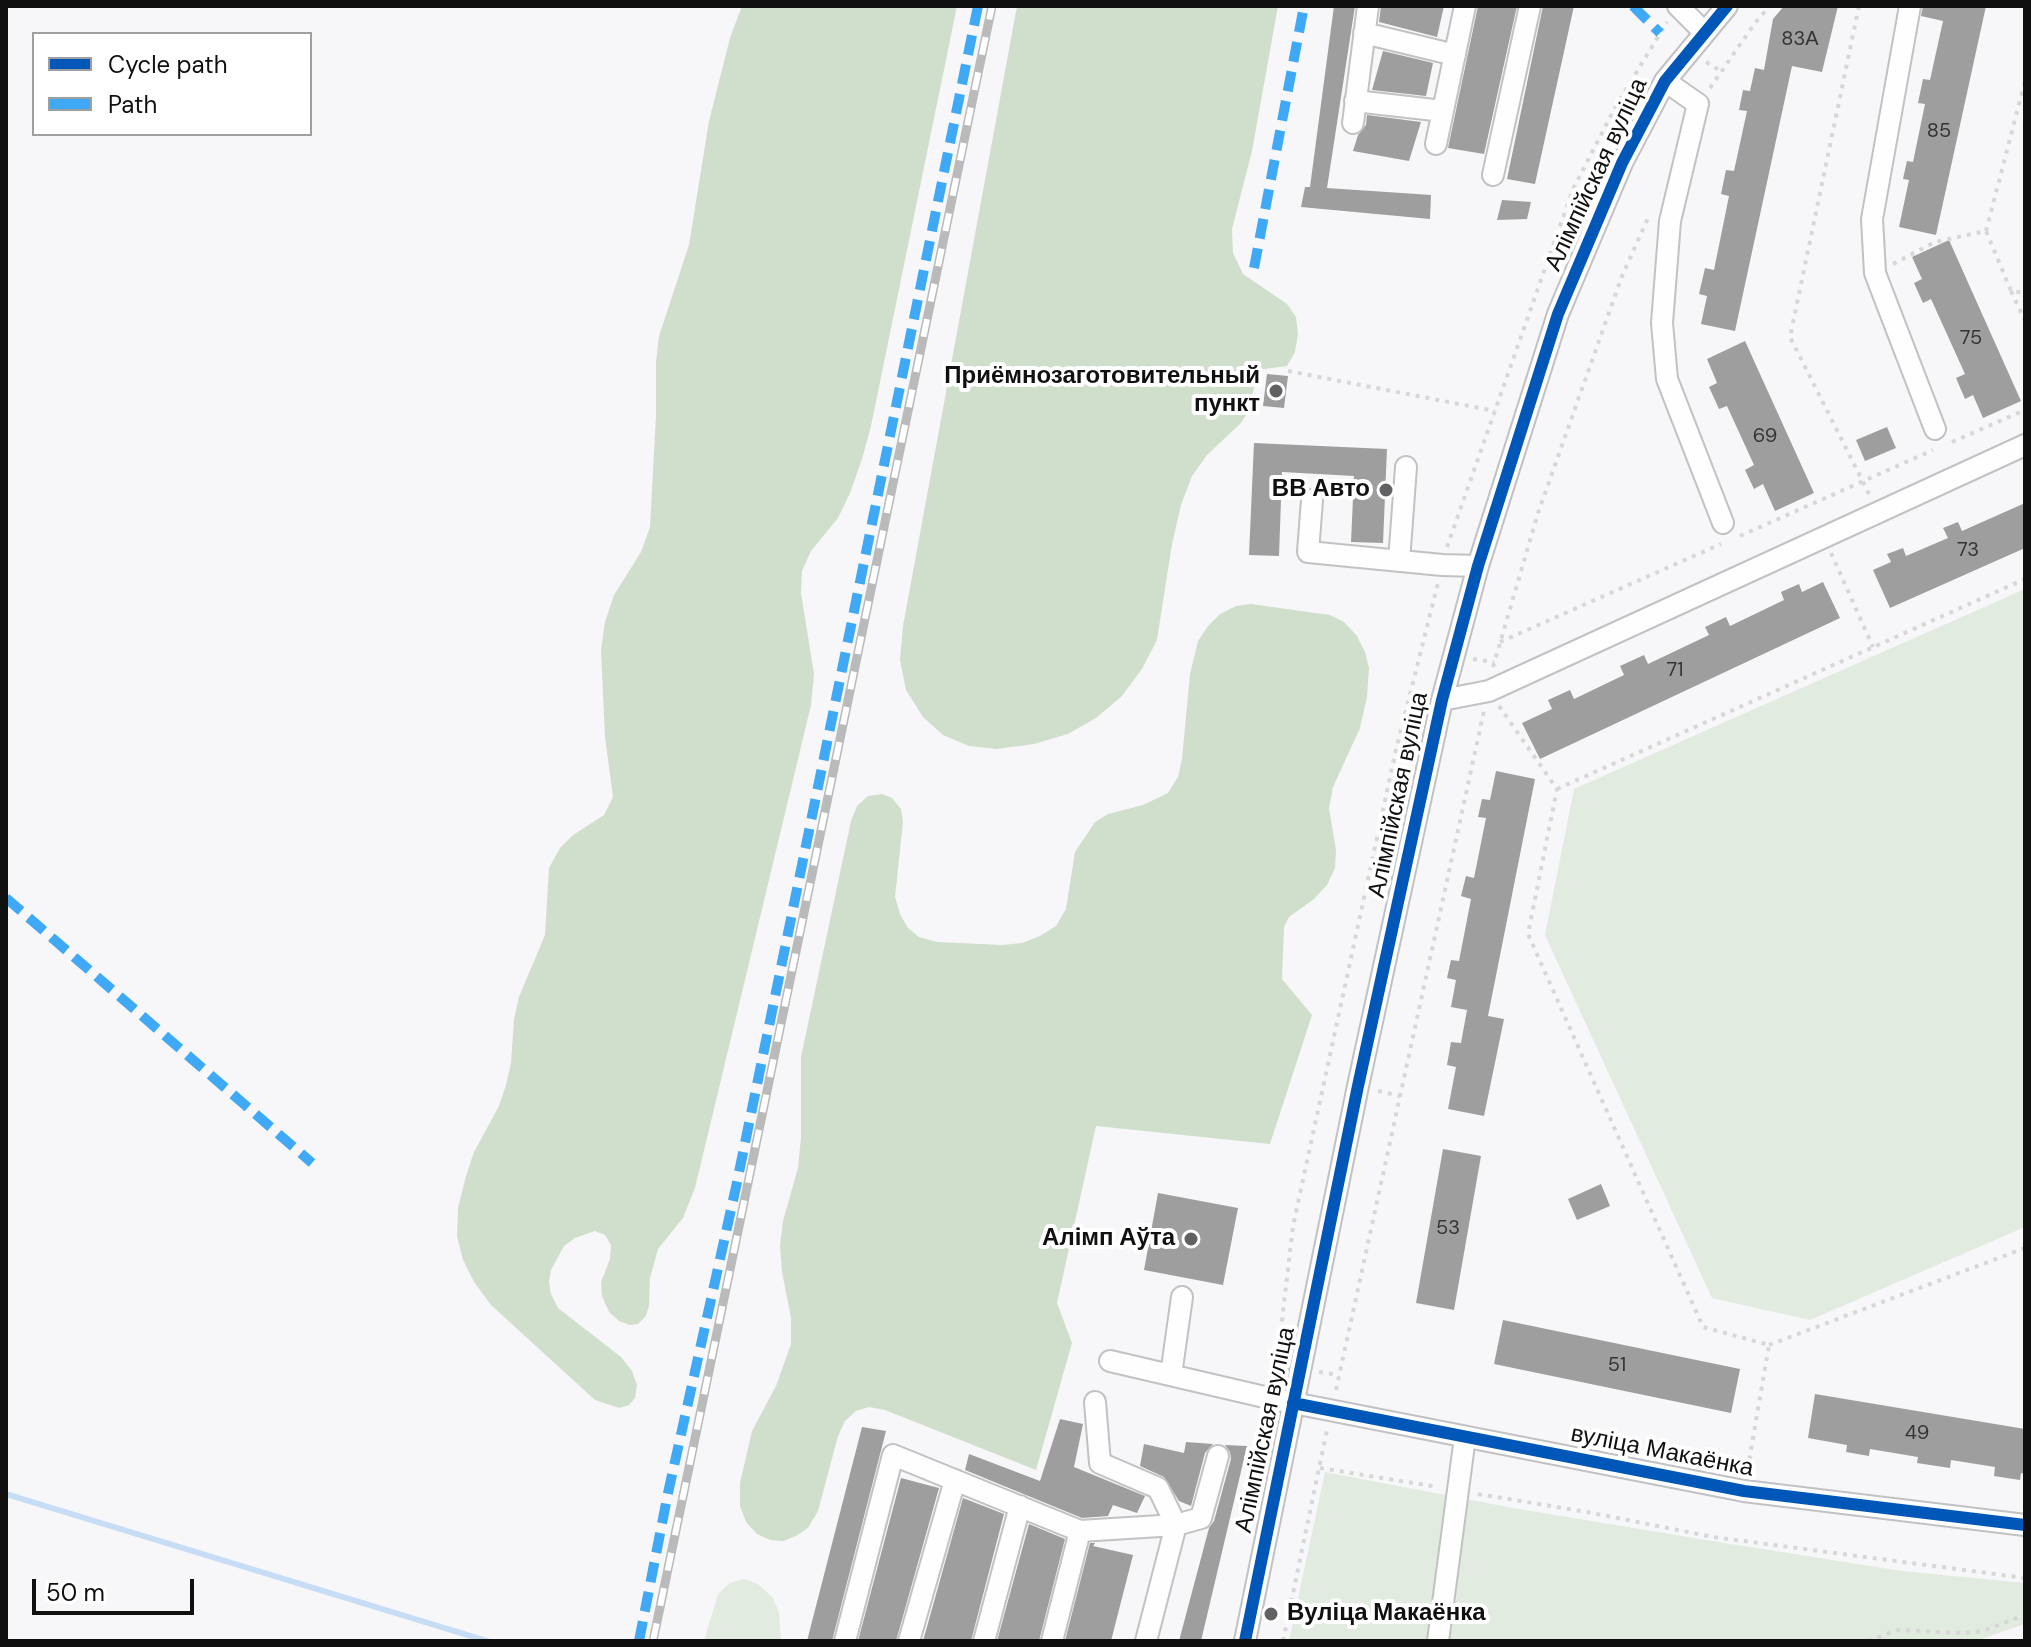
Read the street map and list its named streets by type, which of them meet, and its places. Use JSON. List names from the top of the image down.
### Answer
{
  "streets": {
    "street": ["Алімпійская вуліца", "вуліца Макаёнка"]
  },
  "crossings": [
    ["Алімпійская вуліца", "вуліца Макаёнка"]
  ],
  "places": [
    "Приёмнозаготовительный пункт",
    "ВВ Авто",
    "Алімп Аўта",
    "Вуліца Макаёнка"
  ],
  "house_numbers": [
    "83А",
    "85",
    "75",
    "69",
    "73",
    "71",
    "53",
    "51",
    "49"
  ],
  "legend": ["Cycle path", "Path"],
  "scale_bar": "50 m"
}
